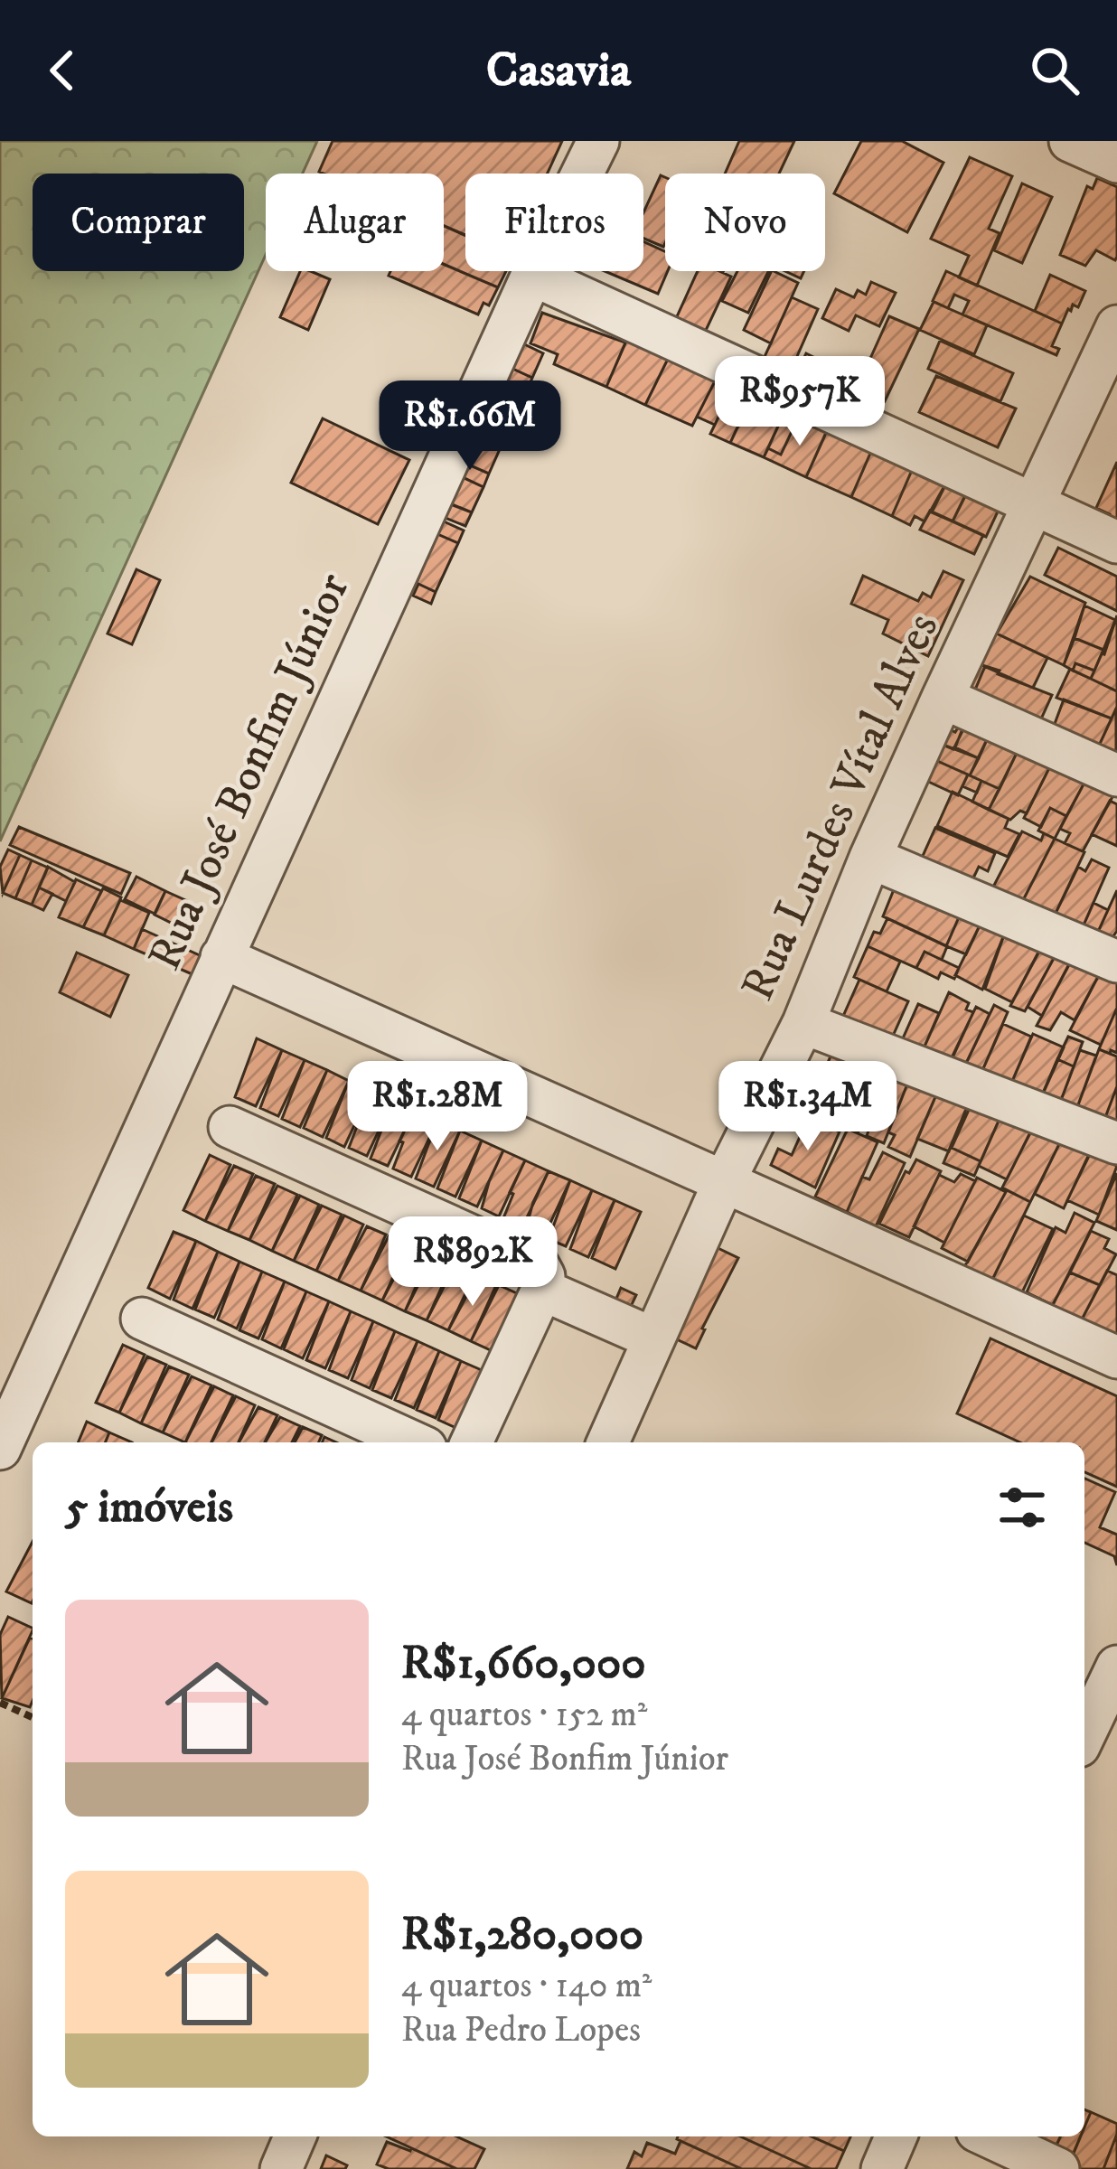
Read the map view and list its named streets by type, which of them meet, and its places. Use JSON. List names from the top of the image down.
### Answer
{
  "streets": {
    "street": ["Rua José Bonfim Júnior", "Rua Lurdes Vítal Alves"]
  },
  "page": {
    "header": "Casavia",
    "chip": [
      "Comprar",
      "Alugar",
      "Filtros",
      "Novo"
    ],
    "price": [
      "R$957K",
      "R$1.66M",
      "R$1.28M",
      "R$1.34M",
      "R$892K"
    ],
    "heading": "5 imóveis",
    "list": [
      {
        "name": "R$1,660,000",
        "note": "4 quartos · 152 m² · Rua José Bonfim Júnior"
      },
      {
        "name": "R$1,280,000",
        "note": "4 quartos · 140 m² · Rua Pedro Lopes"
      }
    ]
  }
}
